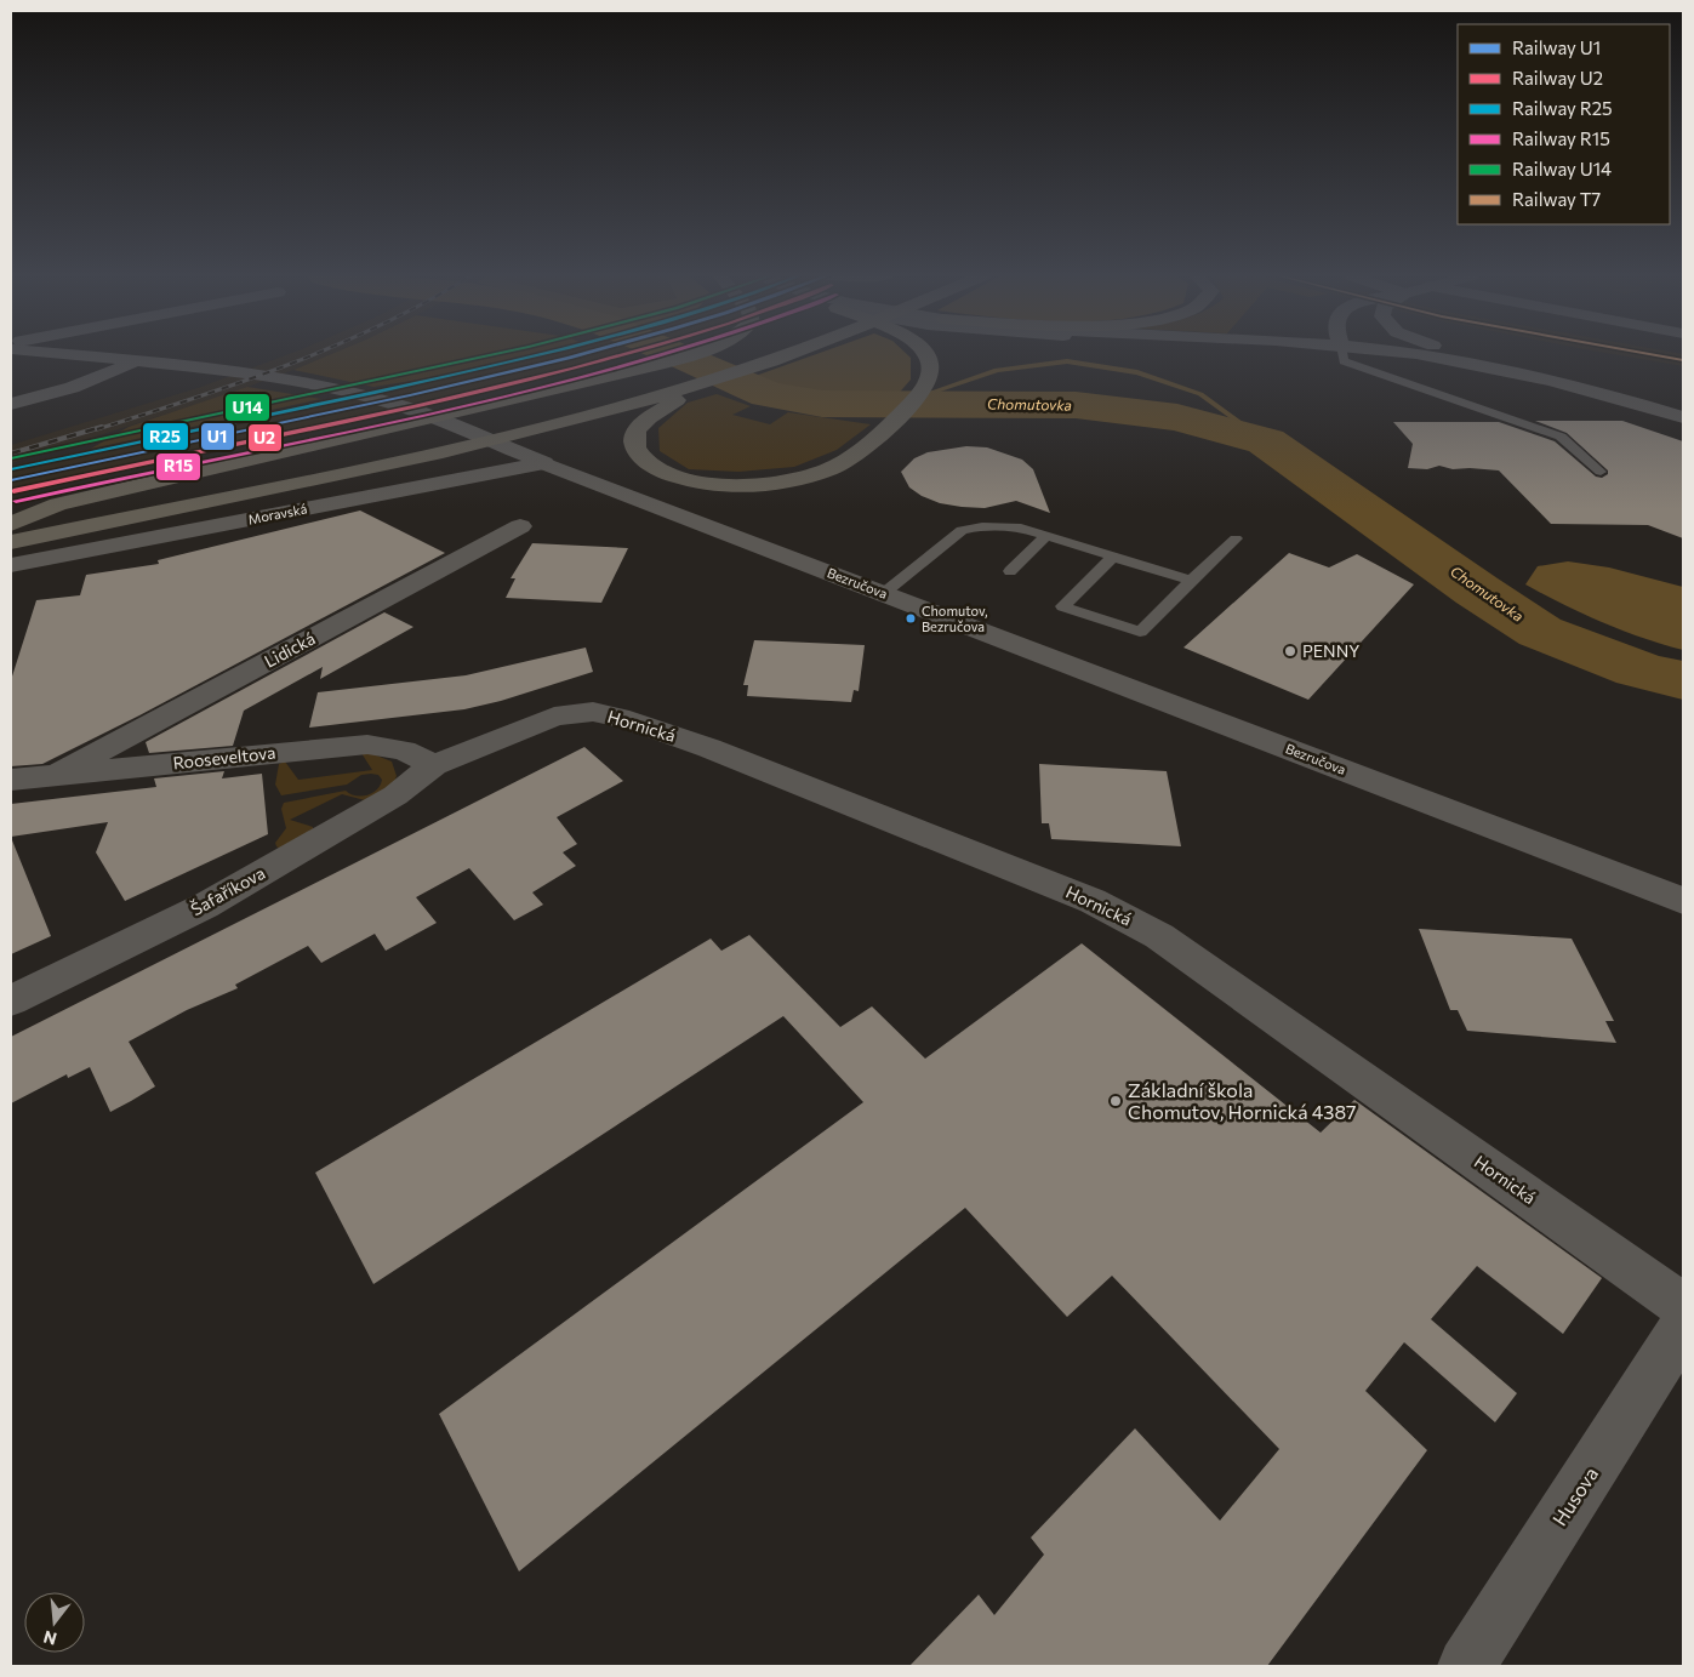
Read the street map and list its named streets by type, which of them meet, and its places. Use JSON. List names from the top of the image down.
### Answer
{
  "streets": {
    "street": [
      "Moravská",
      "Bezručova",
      "Lidická",
      "Hornická",
      "Rooseveltova",
      "Šafaříkova",
      "Husova"
    ]
  },
  "crossings": [
    ["Moravská", "Bezručova"],
    ["Lidická", "Rooseveltova"],
    ["Hornická", "Rooseveltova"],
    ["Hornická", "Šafaříkova"],
    ["Rooseveltova", "Šafaříkova"]
  ],
  "water": ["Chomutovka"],
  "places": ["Chomutov, Bezručova", "PENNY", "Základní škola Chomutov, Hornická 4387"],
  "lines": [
    "rail line U1",
    "rail line U2",
    "rail line R25",
    "rail line R15",
    "rail line U14",
    "rail line T7"
  ],
  "legend": [
    "Railway U1",
    "Railway U2",
    "Railway R25",
    "Railway R15",
    "Railway U14",
    "Railway T7"
  ],
  "north": "bottom"
}
